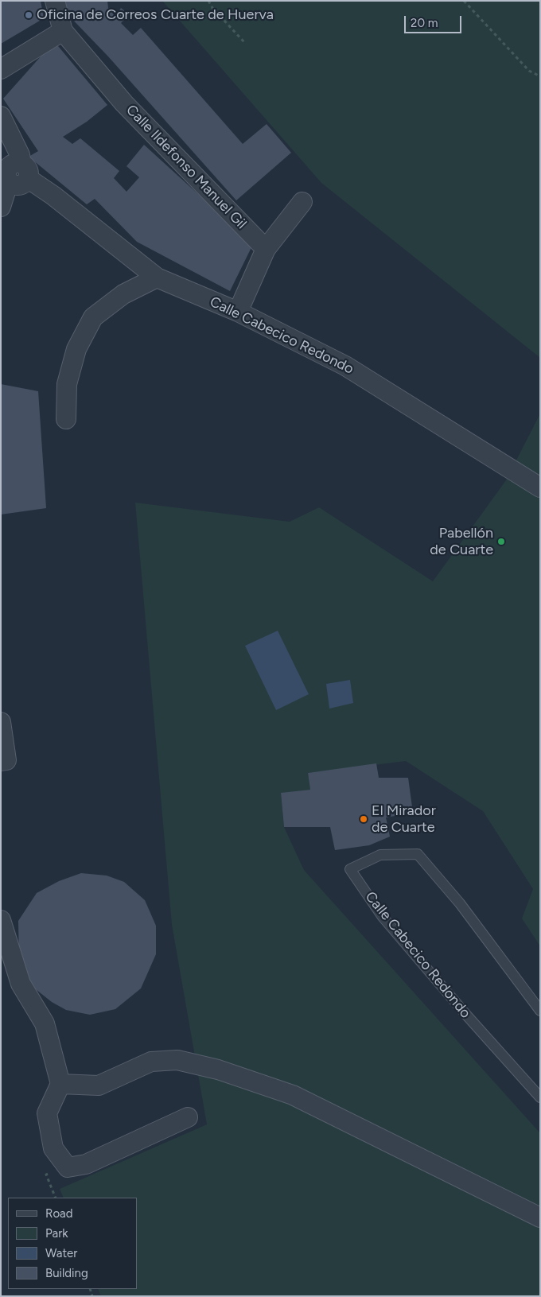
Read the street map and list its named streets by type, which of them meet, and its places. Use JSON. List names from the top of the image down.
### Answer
{
  "streets": {
    "street": ["Calle Ildefonso Manuel Gil", "Calle Cabecico Redondo"]
  },
  "places": ["Oficina de Correos Cuarte de Huerva", "Pabellón de Cuarte", "El Mirador de Cuarte"],
  "legend": [
    "Road",
    "Park",
    "Water",
    "Building"
  ],
  "scale_bar": "20 m"
}
